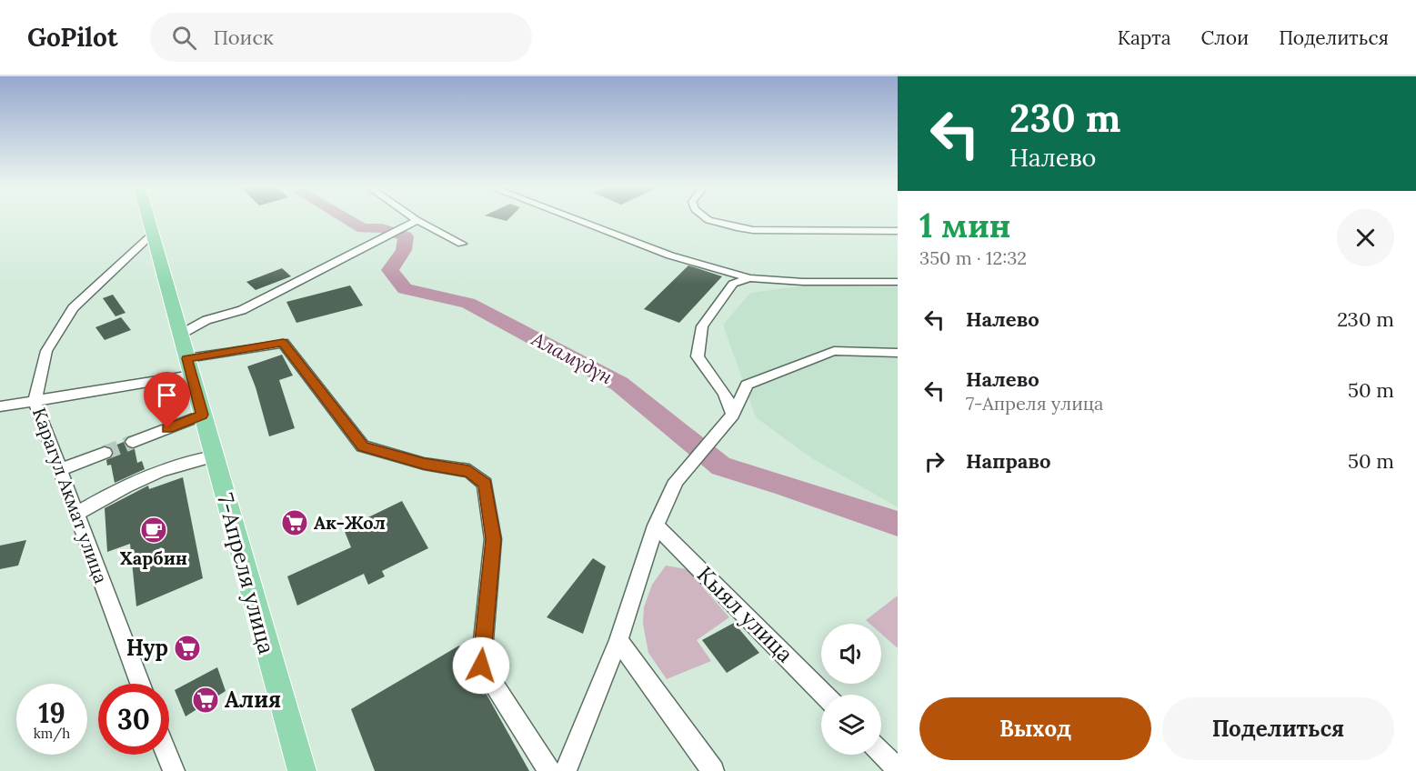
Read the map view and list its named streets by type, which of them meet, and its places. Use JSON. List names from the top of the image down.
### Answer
{
  "streets": {
    "main road": ["7-Апреля улица"],
    "street": ["Карагул Акмат улица", "Кыял улица"]
  },
  "crossings": [
    ["Карагул Акмат улица", "7-Апреля улица"]
  ],
  "water": ["Аламүдүн"],
  "places": {
    "supermarket": ["Ак-Жол", "Нур", "Алия"],
    "cafe": ["Харбин"]
  },
  "page": {
    "header": "GoPilot",
    "search": "Поиск",
    "nav": ["Карта", "Слои", "Поделиться"],
    "turn": ["230 m", "Налево"],
    "heading": ["1 мин", "350 m · 12:32"],
    "list": [
      {
        "name": "Налево",
        "value": "230 m"
      },
      {
        "name": "Налево",
        "note": "7-Апреля улица",
        "value": "50 m"
      },
      {
        "name": "Направо",
        "value": "50 m"
      }
    ],
    "speed": "19 km/h",
    "limit": "30",
    "buttons": ["Выход", "Поделиться"]
  }
}
